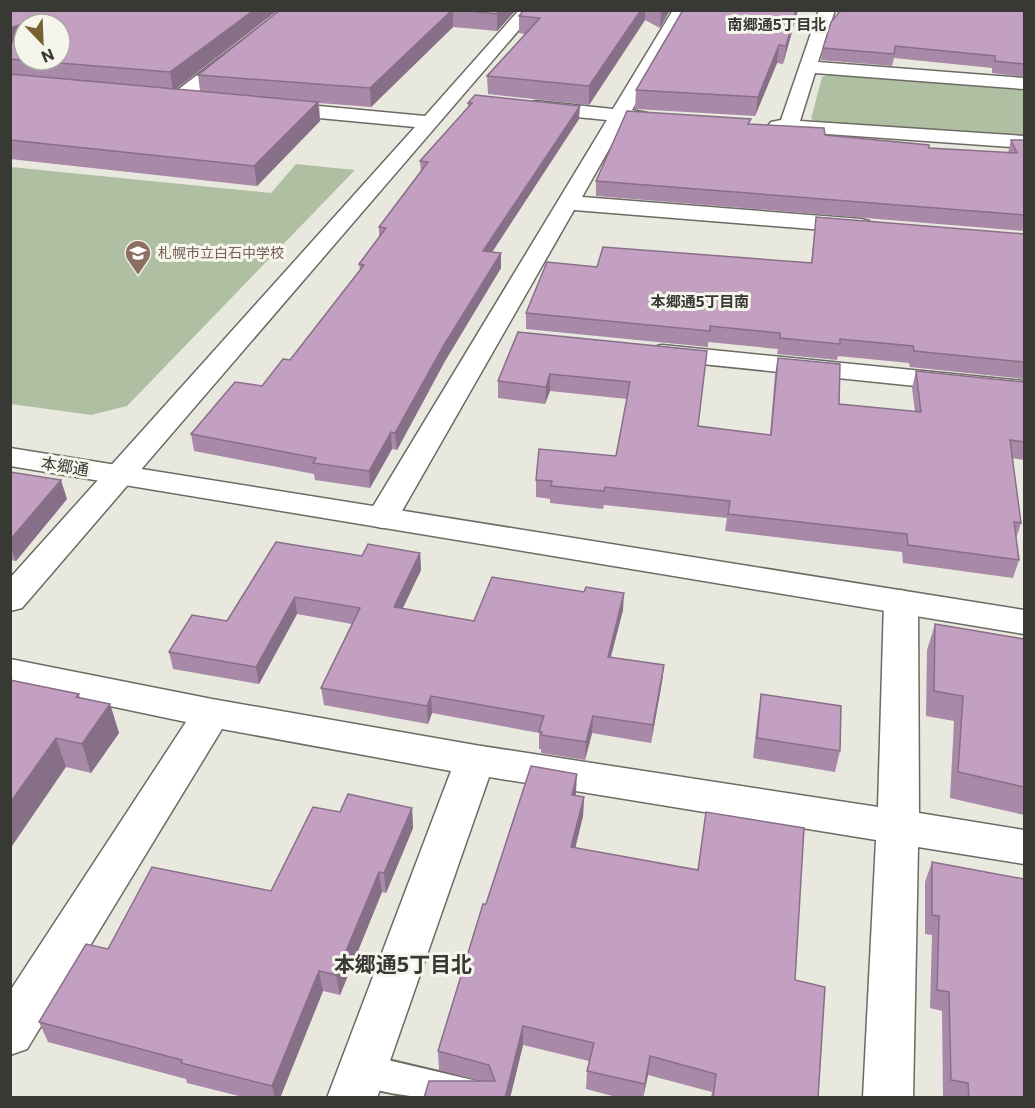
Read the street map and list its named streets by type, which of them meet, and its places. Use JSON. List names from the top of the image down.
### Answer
{
  "streets": {
    "street": ["本郷通"]
  },
  "districts": ["南郷通5丁目北", "本郷通5丁目南", "本郷通5丁目北"],
  "places": {
    "school or university": ["札幌市立白石中学校"]
  },
  "north": "bottom right"
}
